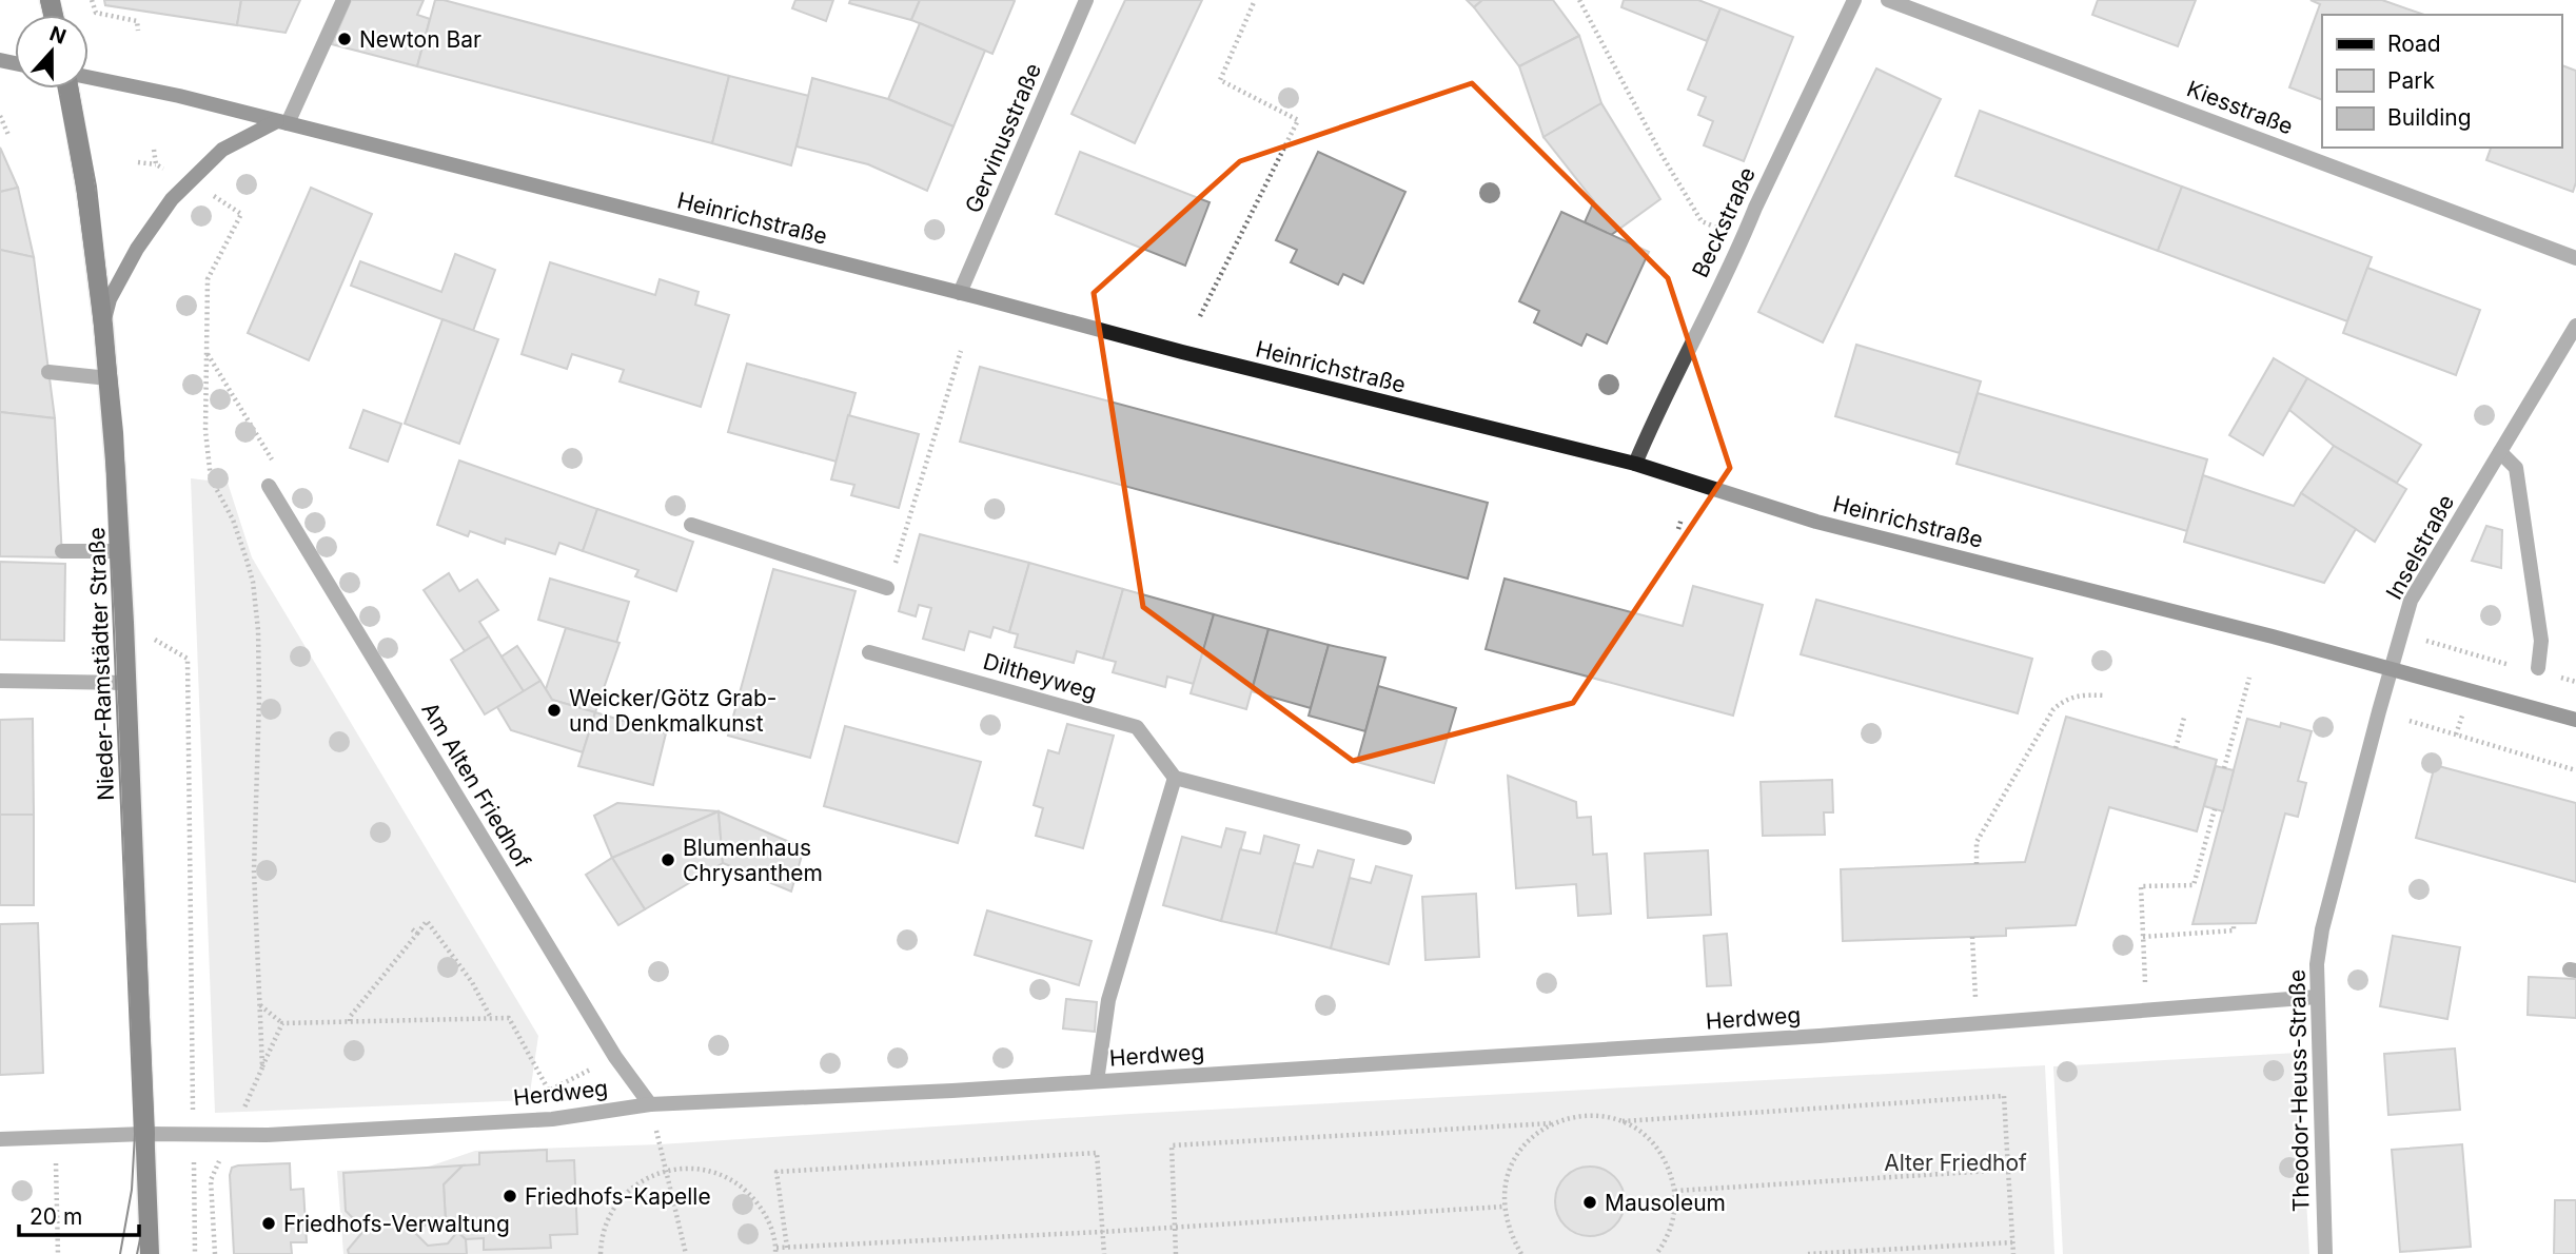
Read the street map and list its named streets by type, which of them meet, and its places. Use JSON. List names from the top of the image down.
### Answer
{
  "streets": {
    "main road": ["Heinrichstraße", "Nieder-Ramstädter Straße"],
    "street": [
      "Kiesstraße",
      "Gervinusstraße",
      "Beckstraße",
      "Inselstraße",
      "Diltheyweg",
      "Am Alten Friedhof",
      "Herdweg",
      "Theodor-Heuss-Straße"
    ]
  },
  "crossings": [
    ["Gervinusstraße", "Heinrichstraße"],
    ["Heinrichstraße", "Beckstraße"],
    ["Heinrichstraße", "Inselstraße"],
    ["Heinrichstraße", "Theodor-Heuss-Straße"],
    ["Inselstraße", "Theodor-Heuss-Straße"],
    ["Nieder-Ramstädter Straße", "Herdweg"],
    ["Am Alten Friedhof", "Herdweg"],
    ["Herdweg", "Theodor-Heuss-Straße"]
  ],
  "parks": ["Alter Friedhof"],
  "places": [
    "Newton Bar",
    "Weicker/Götz Grab- und Denkmalkunst",
    "Blumenhaus Chrysanthem",
    "Friedhofs-Kapelle",
    "Mausoleum",
    "Friedhofs-Verwaltung"
  ],
  "legend": ["Road", "Park", "Building"],
  "scale_bar": "20 m",
  "north": "top"
}
